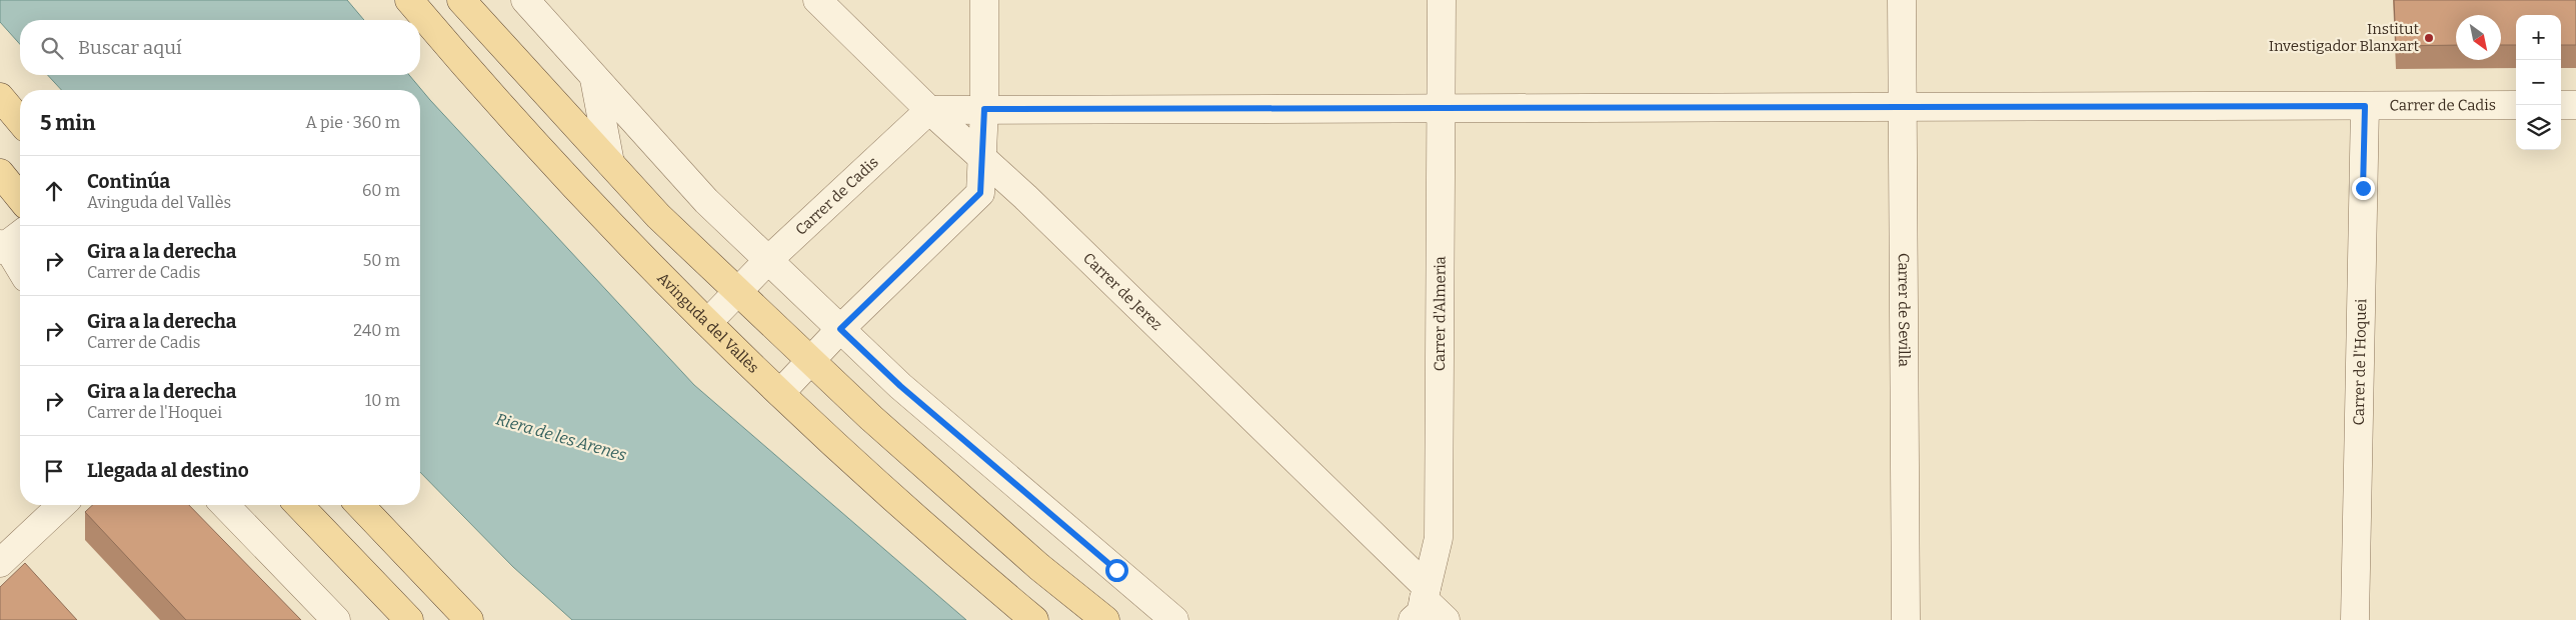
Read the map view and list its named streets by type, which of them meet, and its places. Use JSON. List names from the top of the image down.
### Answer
{
  "streets": {
    "main road": ["Avinguda del Vallès"],
    "street": [
      "Carrer de Cadis",
      "Carrer de Jerez",
      "Carrer de Sevilla",
      "Carrer d'Almeria",
      "Carrer de l'Hoquei"
    ]
  },
  "crossings": [
    ["Carrer de Cadis", "Carrer de Jerez"],
    ["Carrer de Cadis", "Carrer de Sevilla"],
    ["Carrer de Cadis", "Carrer d'Almeria"],
    ["Carrer de Cadis", "Avinguda del Vallès"],
    ["Carrer de Cadis", "Carrer de l'Hoquei"],
    ["Carrer de Jerez", "Carrer d'Almeria"]
  ],
  "water": ["Riera de les Arenes"],
  "places": ["Institut Investigador Blanxart"],
  "north": "bottom right",
  "page": {
    "map_buttons": ["+", "−"],
    "search": "Buscar aquí",
    "heading": ["5 min", "A pie · 360 m"],
    "list": [
      ["Continúa", "Avinguda del Vallès", "60 m"],
      ["Gira a la derecha", "Carrer de Cadis", "50 m"],
      ["Gira a la derecha", "Carrer de Cadis", "240 m"],
      ["Gira a la derecha", "Carrer de l'Hoquei", "10 m"],
      "Llegada al destino"
    ]
  }
}
